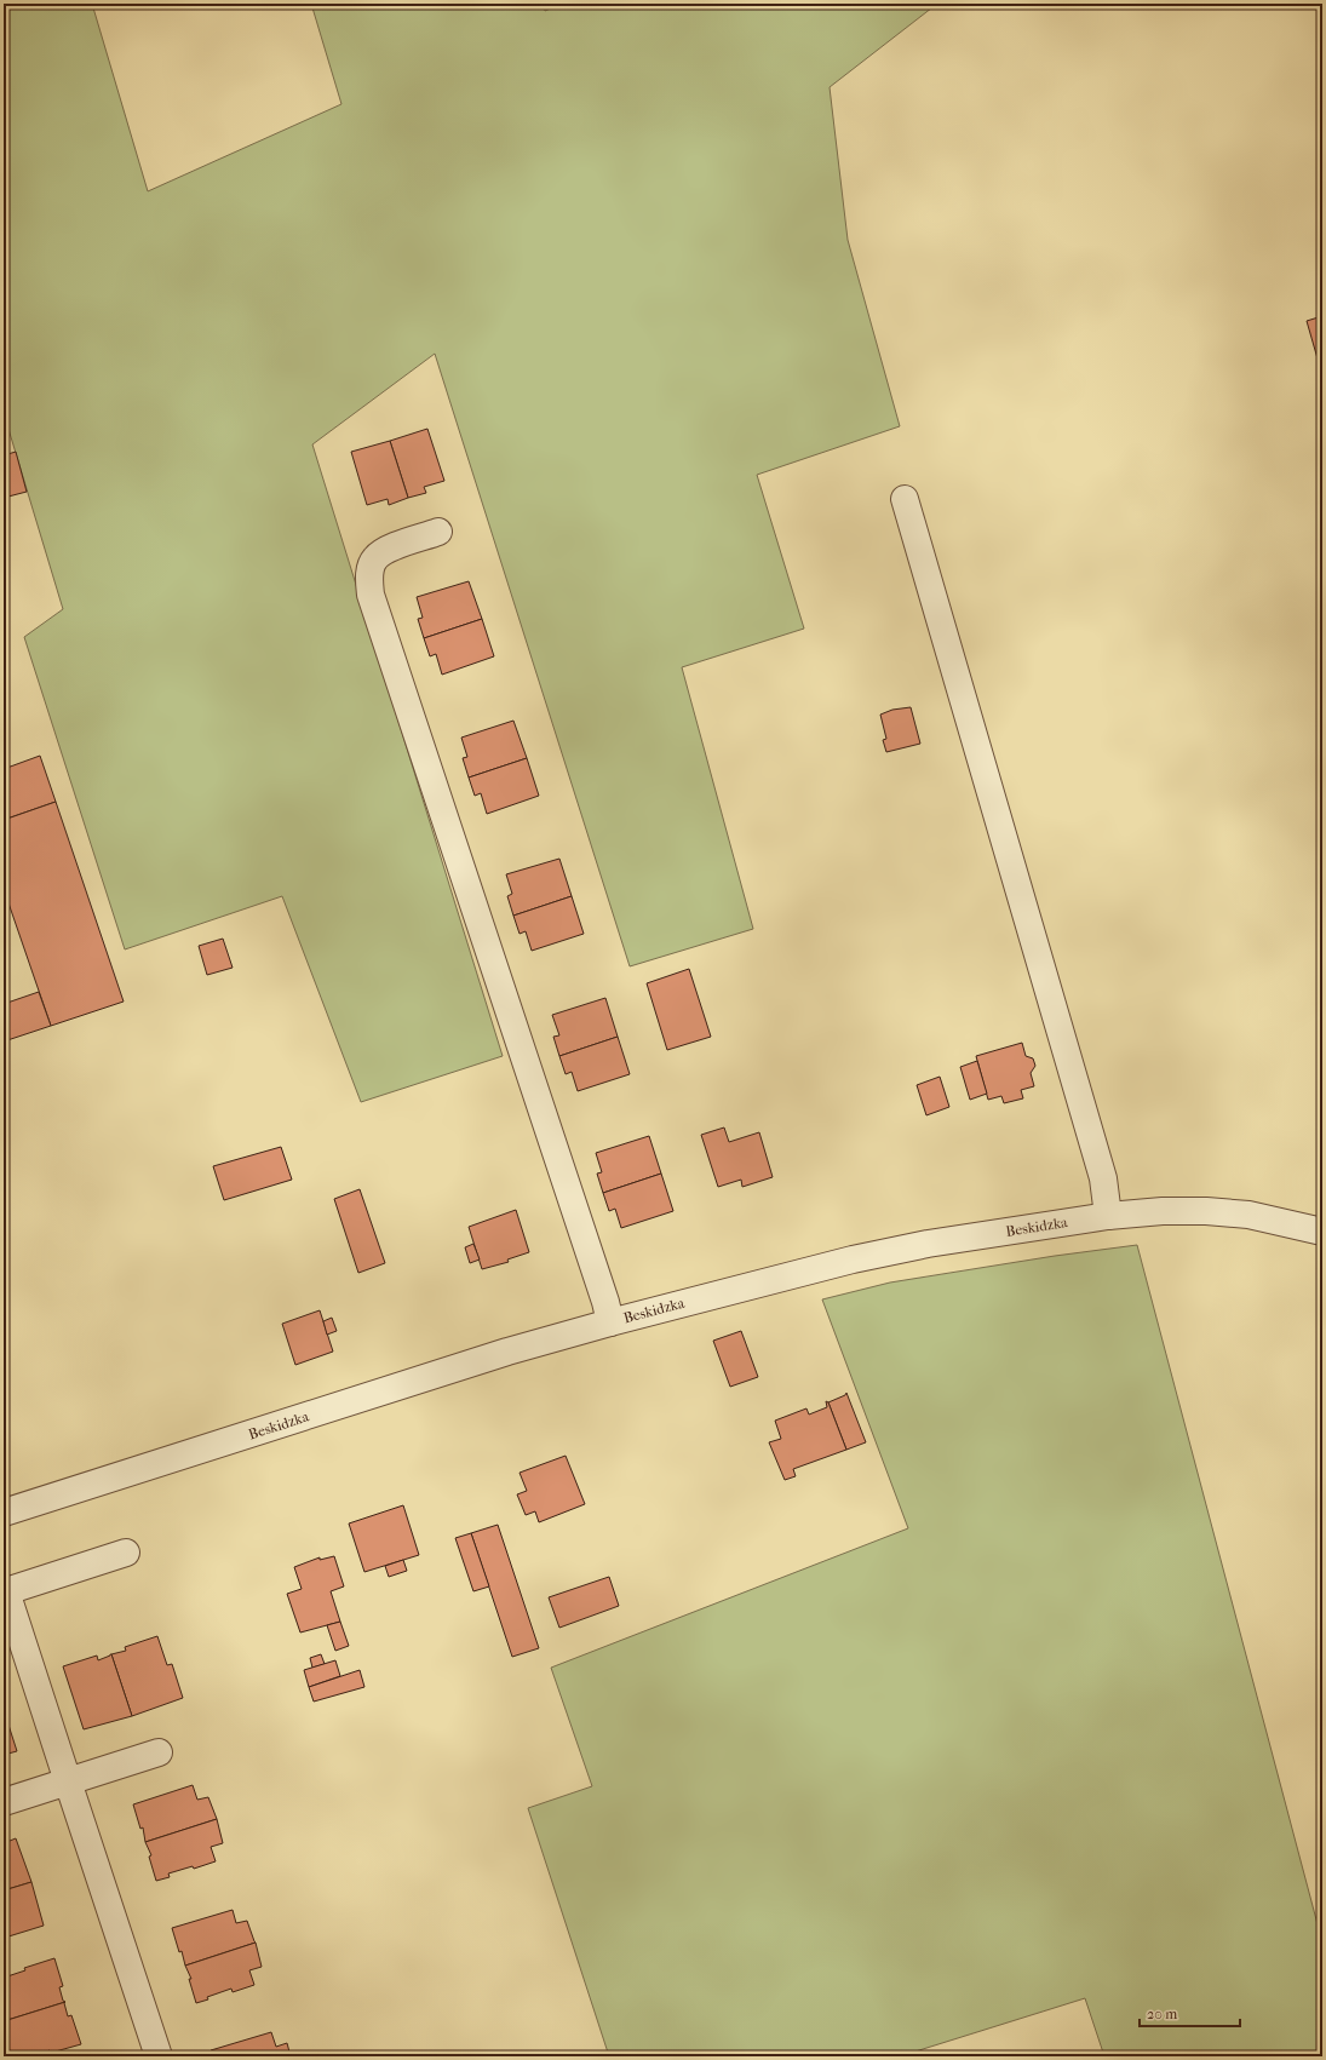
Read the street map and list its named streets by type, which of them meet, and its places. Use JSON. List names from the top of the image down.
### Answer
{
  "streets": {
    "street": ["Beskidzka"]
  },
  "scale_bar": "20 m"
}
